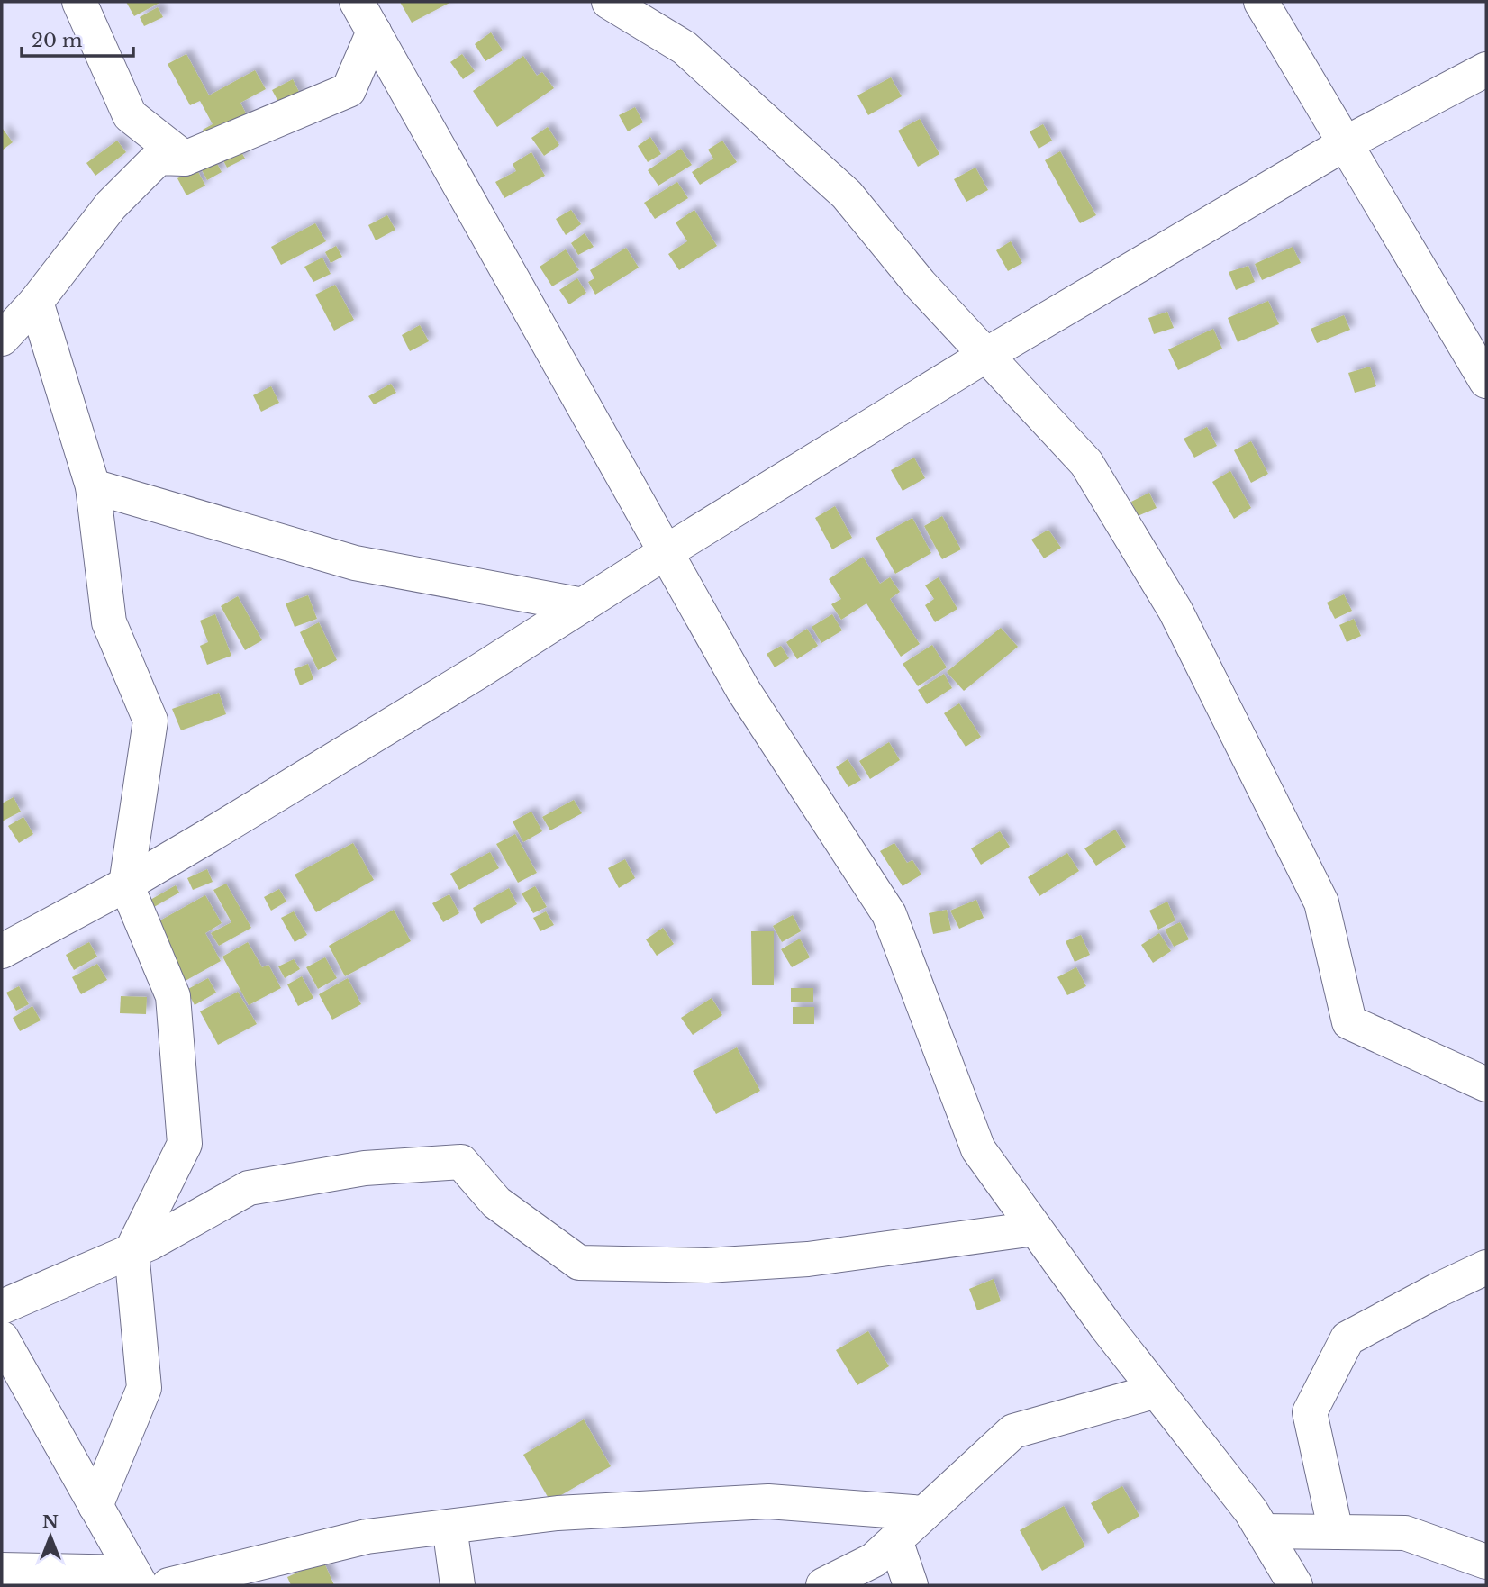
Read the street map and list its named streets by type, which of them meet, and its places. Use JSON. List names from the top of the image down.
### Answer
{
  "scale_bar": "20 m",
  "north": "top"
}
